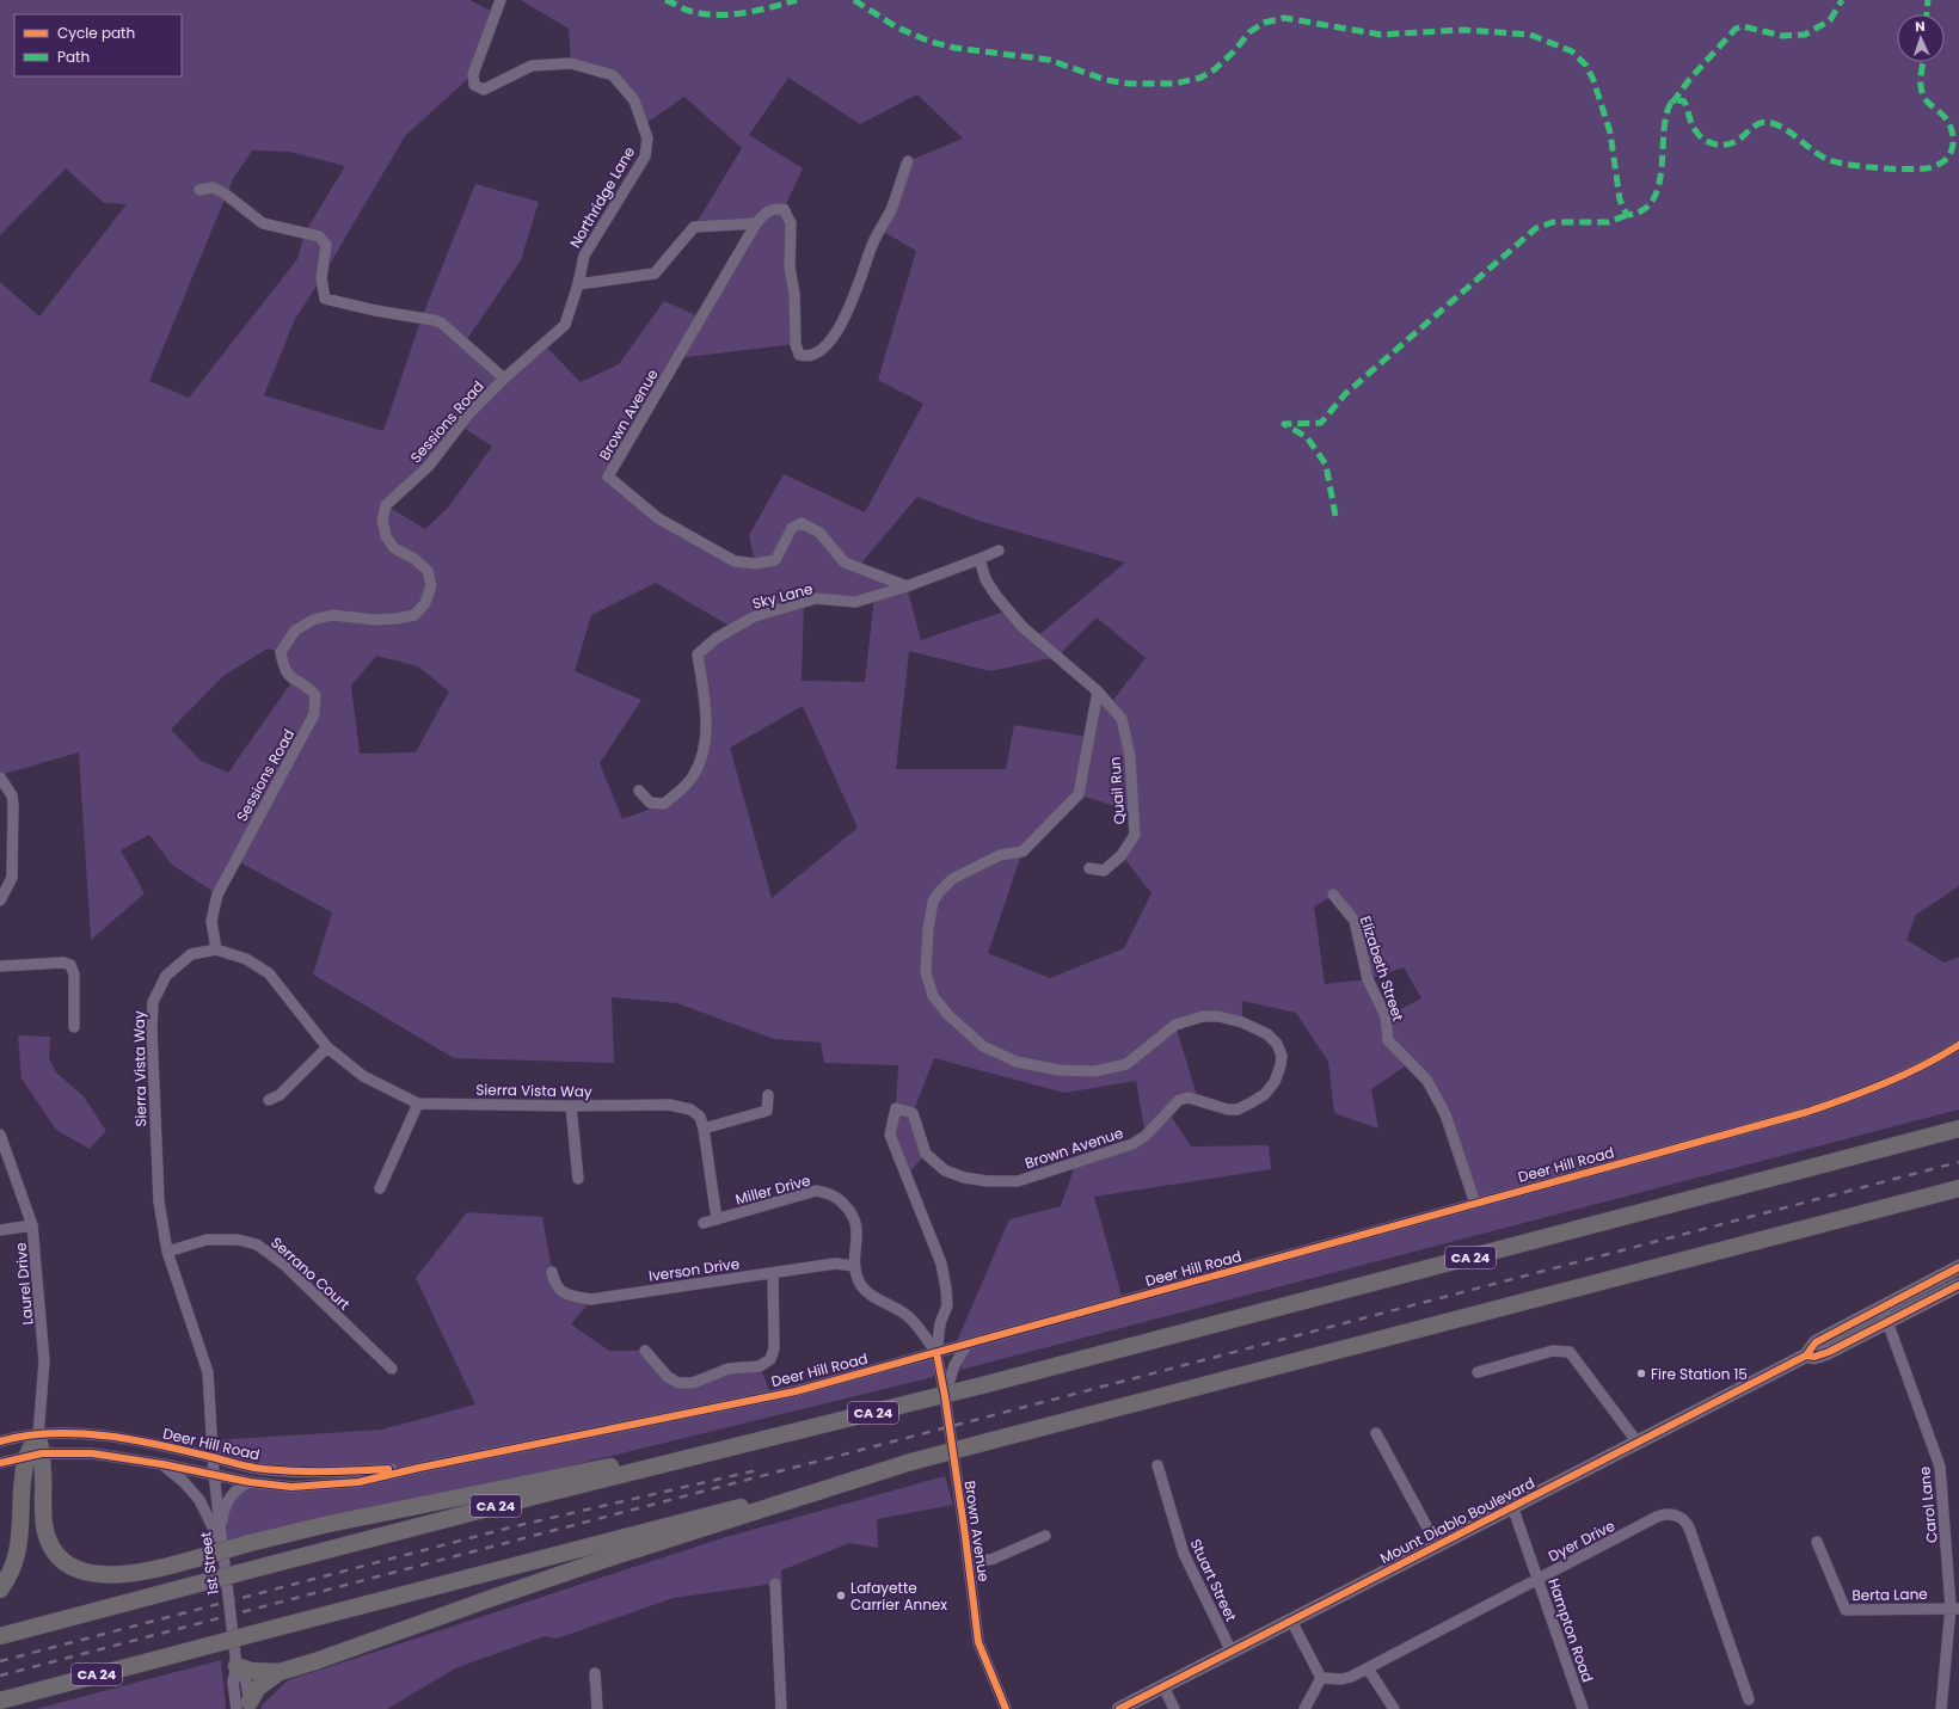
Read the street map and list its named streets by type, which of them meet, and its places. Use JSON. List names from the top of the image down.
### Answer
{
  "streets": {
    "highway": ["CA 24"],
    "main road": ["Mount Diablo Boulevard"],
    "street": [
      "Northridge Lane",
      "Brown Avenue",
      "Sessions Road",
      "Sky Lane",
      "Quail Run",
      "Elizabeth Street",
      "Sierra Vista Way",
      "Deer Hill Road",
      "Miller Drive",
      "Iverson Drive",
      "Serrano Court",
      "Laurel Drive",
      "Carol Lane",
      "Dyer Drive",
      "1st Street",
      "Stuart Street",
      "Berta Lane",
      "Hampton Road"
    ]
  },
  "crossings": [
    ["Northridge Lane", "Sessions Road"],
    ["Brown Avenue", "Sky Lane"],
    ["Brown Avenue", "Quail Run"],
    ["Brown Avenue", "Deer Hill Road"],
    ["Brown Avenue", "Miller Drive"],
    ["Sessions Road", "Sierra Vista Way"],
    ["Elizabeth Street", "Deer Hill Road"],
    ["Sierra Vista Way", "Deer Hill Road"],
    ["Sierra Vista Way", "Miller Drive"],
    ["Sierra Vista Way", "Serrano Court"],
    ["Sierra Vista Way", "1st Street"],
    ["Deer Hill Road", "Miller Drive"],
    ["Deer Hill Road", "Laurel Drive"],
    ["Deer Hill Road", "1st Street"],
    ["Miller Drive", "Iverson Drive"],
    ["Carol Lane", "Mount Diablo Boulevard"],
    ["Carol Lane", "Berta Lane"],
    ["Mount Diablo Boulevard", "Stuart Street"],
    ["Mount Diablo Boulevard", "Hampton Road"],
    ["Dyer Drive", "Hampton Road"]
  ],
  "places": ["Fire Station 15", "Lafayette Carrier Annex"],
  "legend": ["Cycle path", "Path"],
  "north": "top"
}
